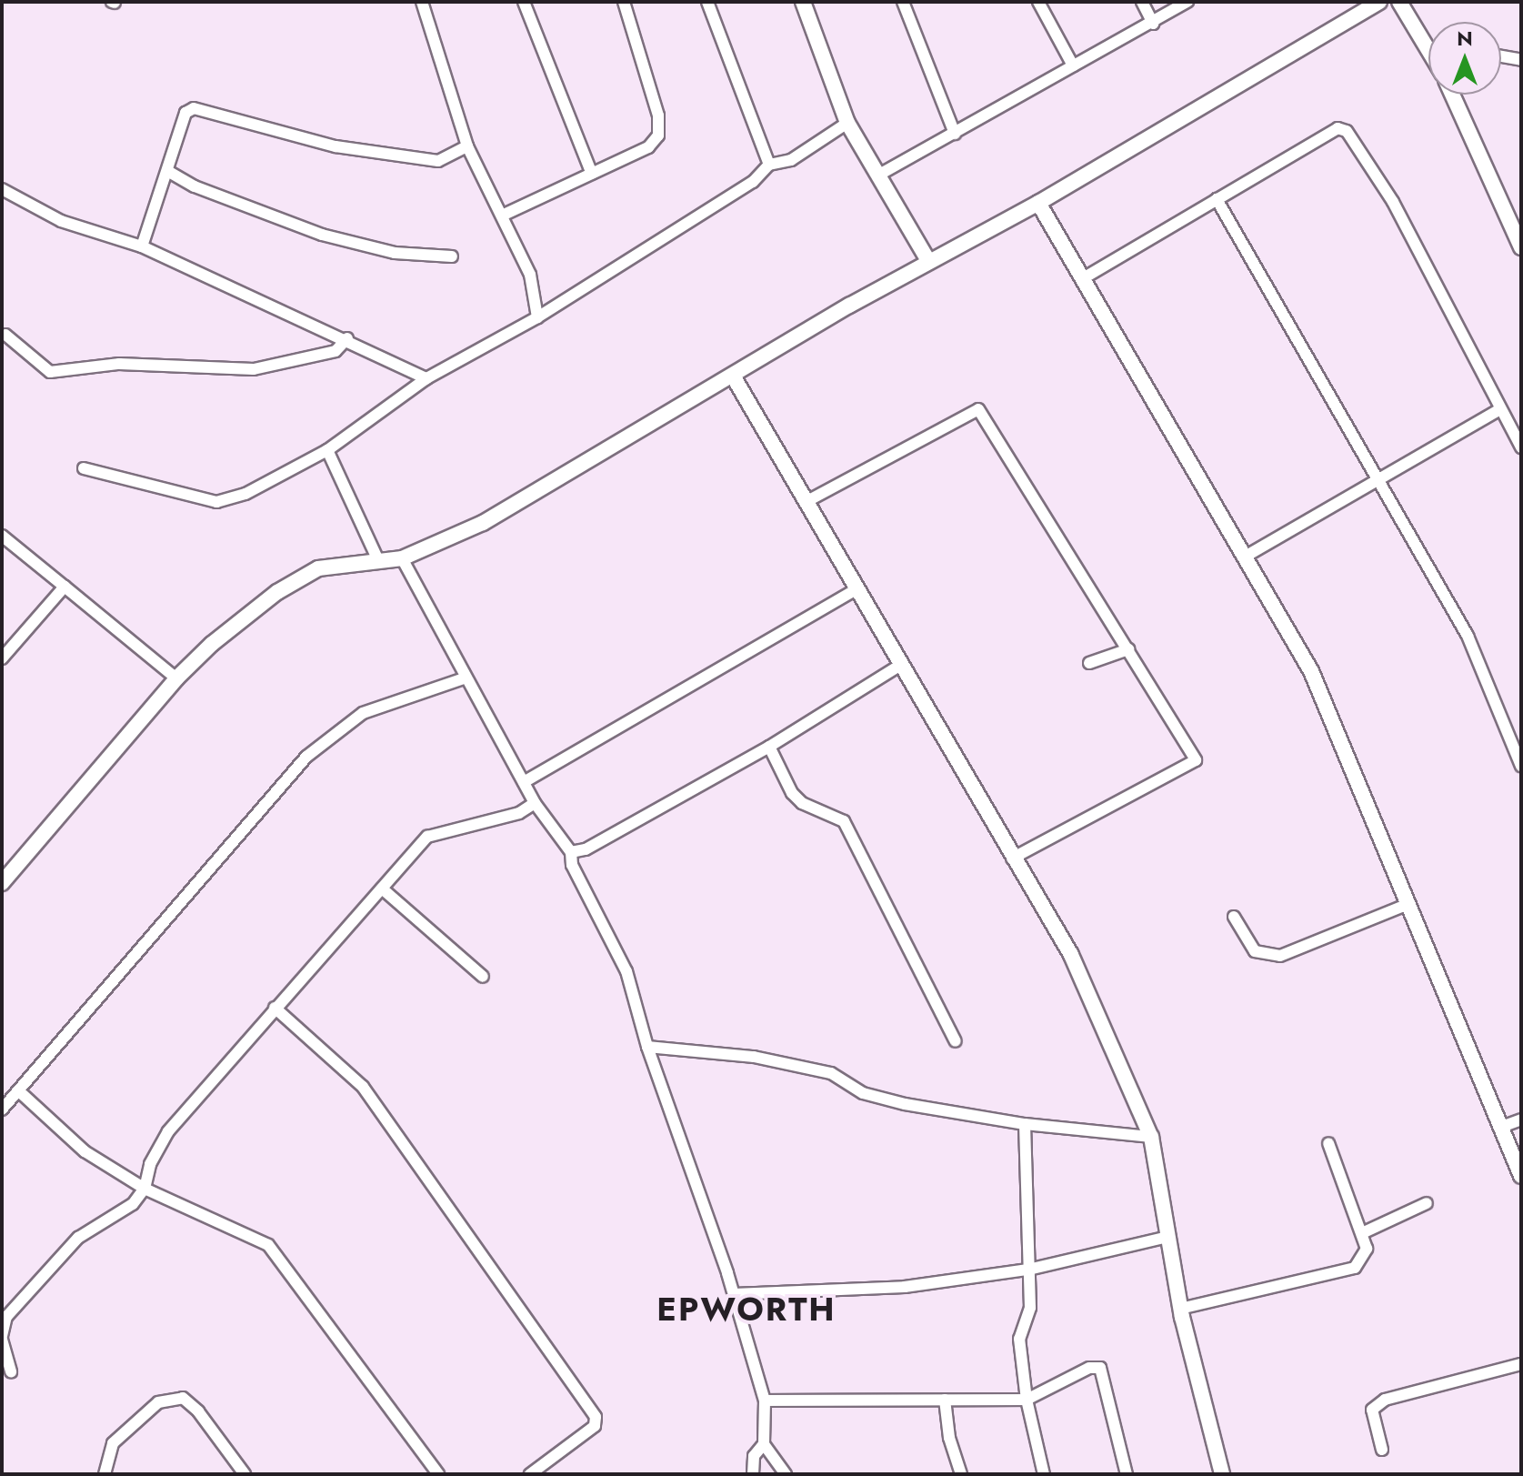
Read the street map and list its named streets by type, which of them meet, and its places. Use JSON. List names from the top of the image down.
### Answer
{
  "districts": ["EPWORTH"],
  "north": "top"
}
